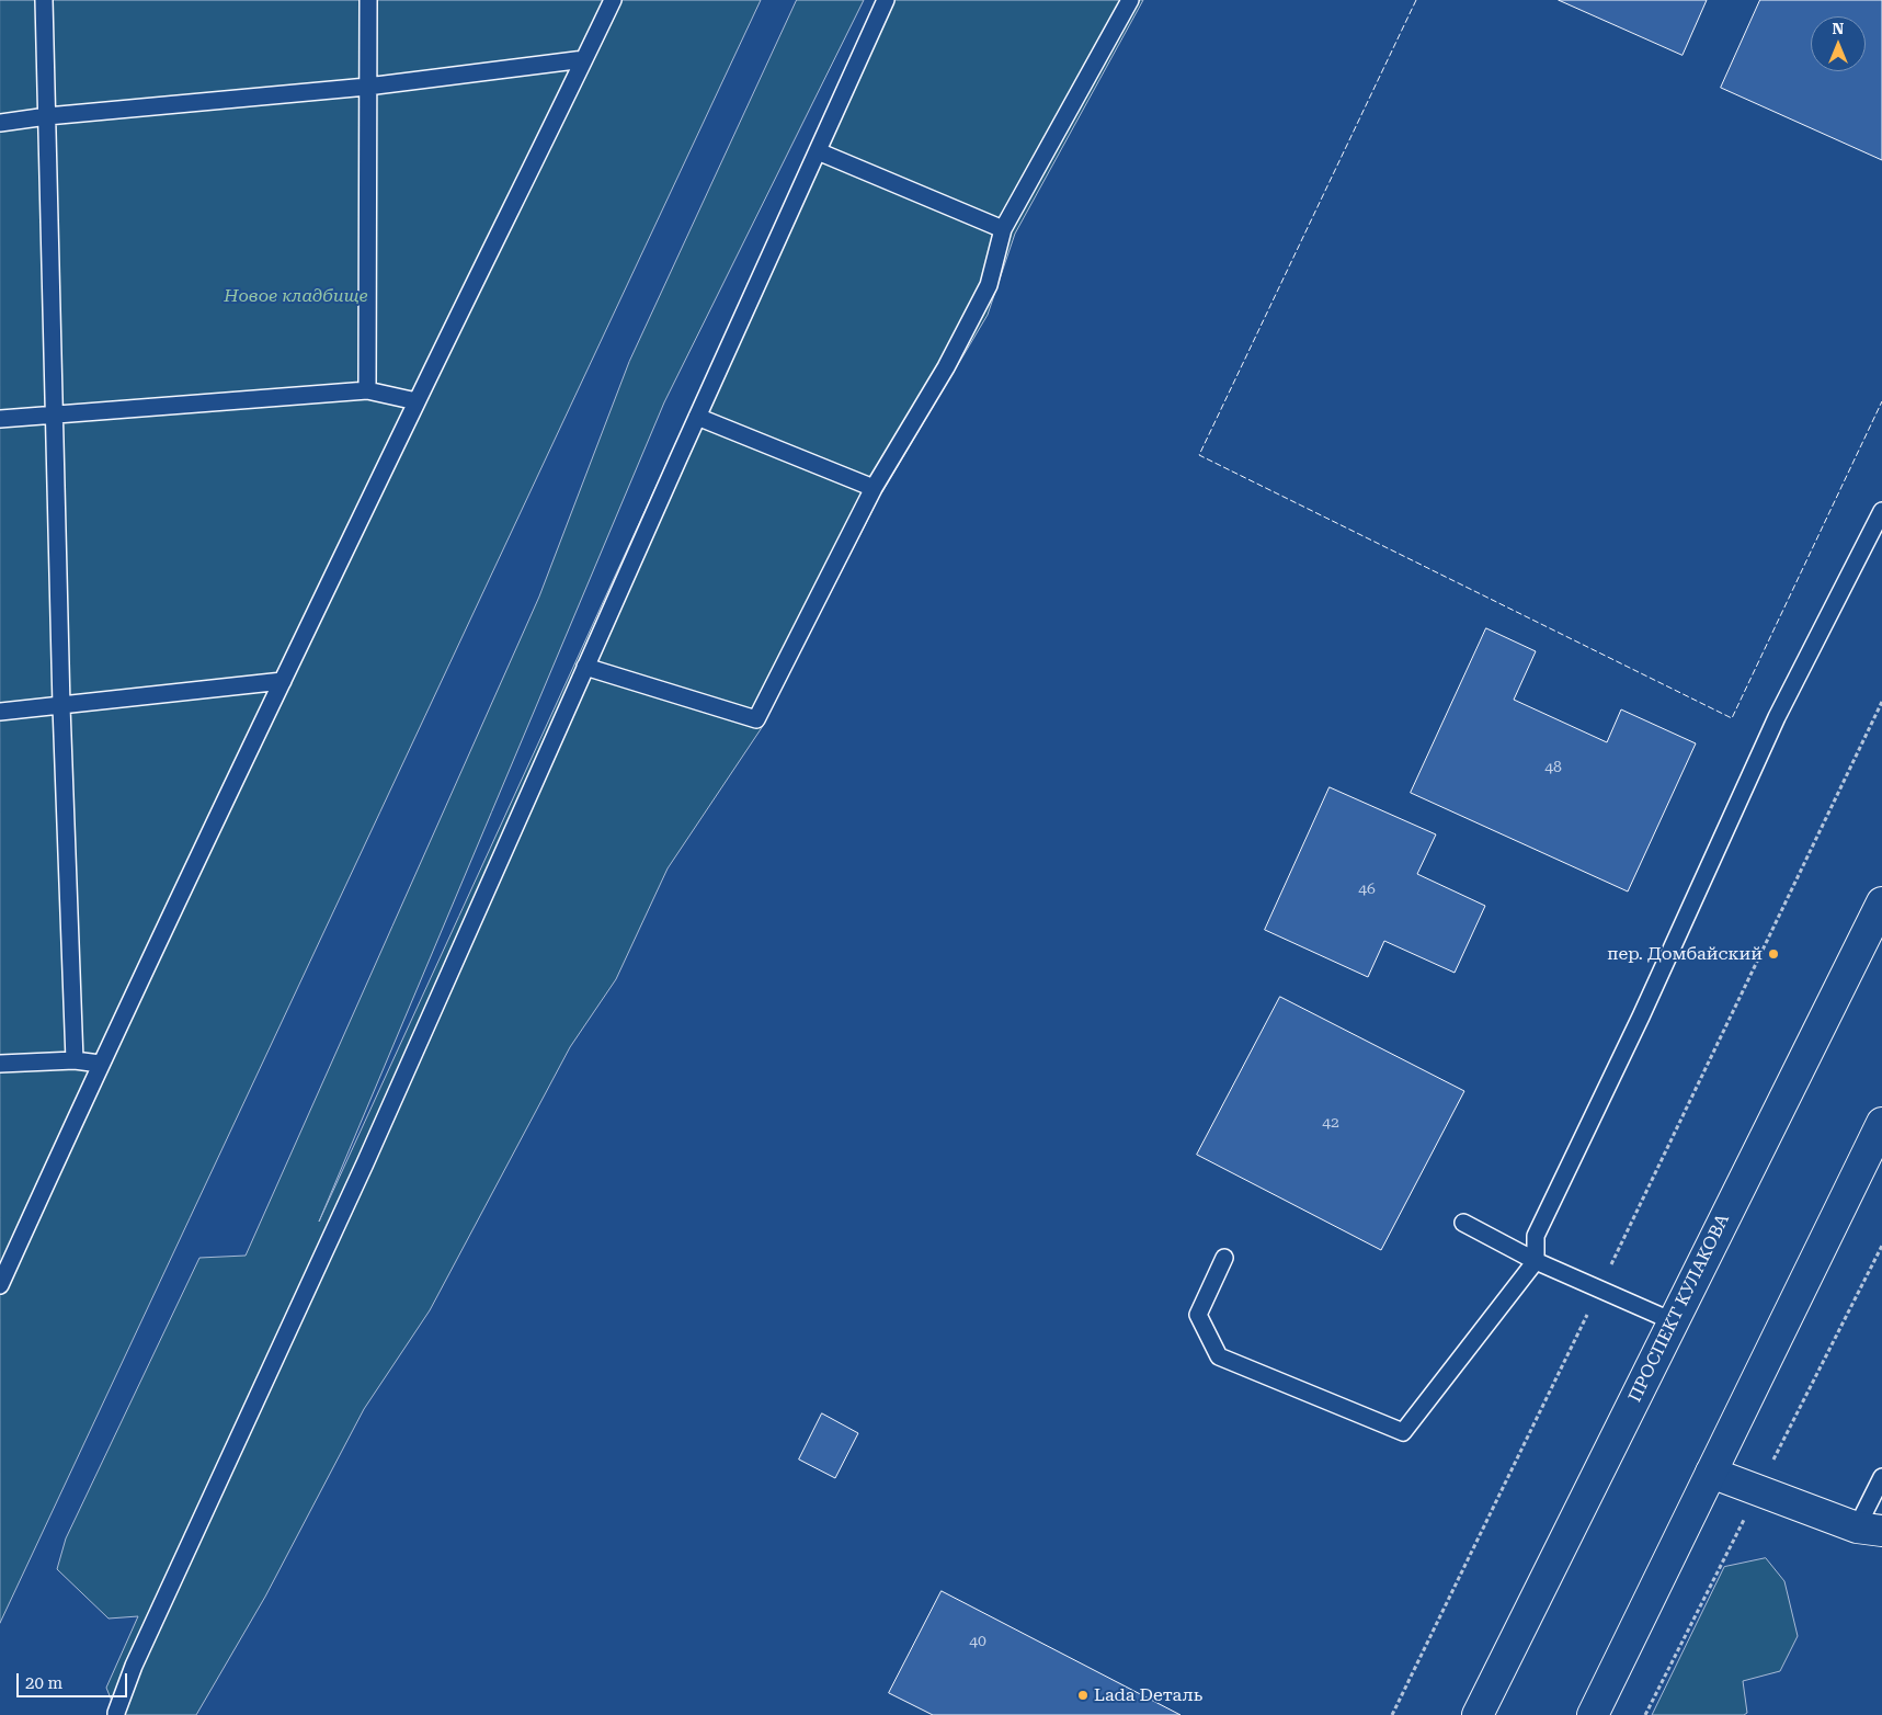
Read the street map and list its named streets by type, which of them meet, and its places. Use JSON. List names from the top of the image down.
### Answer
{
  "streets": {
    "main road": ["ПРОСПЕКТ КУЛАКОВА"]
  },
  "parks": ["Новое кладбище"],
  "places": ["пер. Домбайский", "Lada Dеталь"],
  "house_numbers": [
    "48",
    "46",
    "42",
    "40"
  ],
  "scale_bar": "20 m",
  "north": "top"
}
